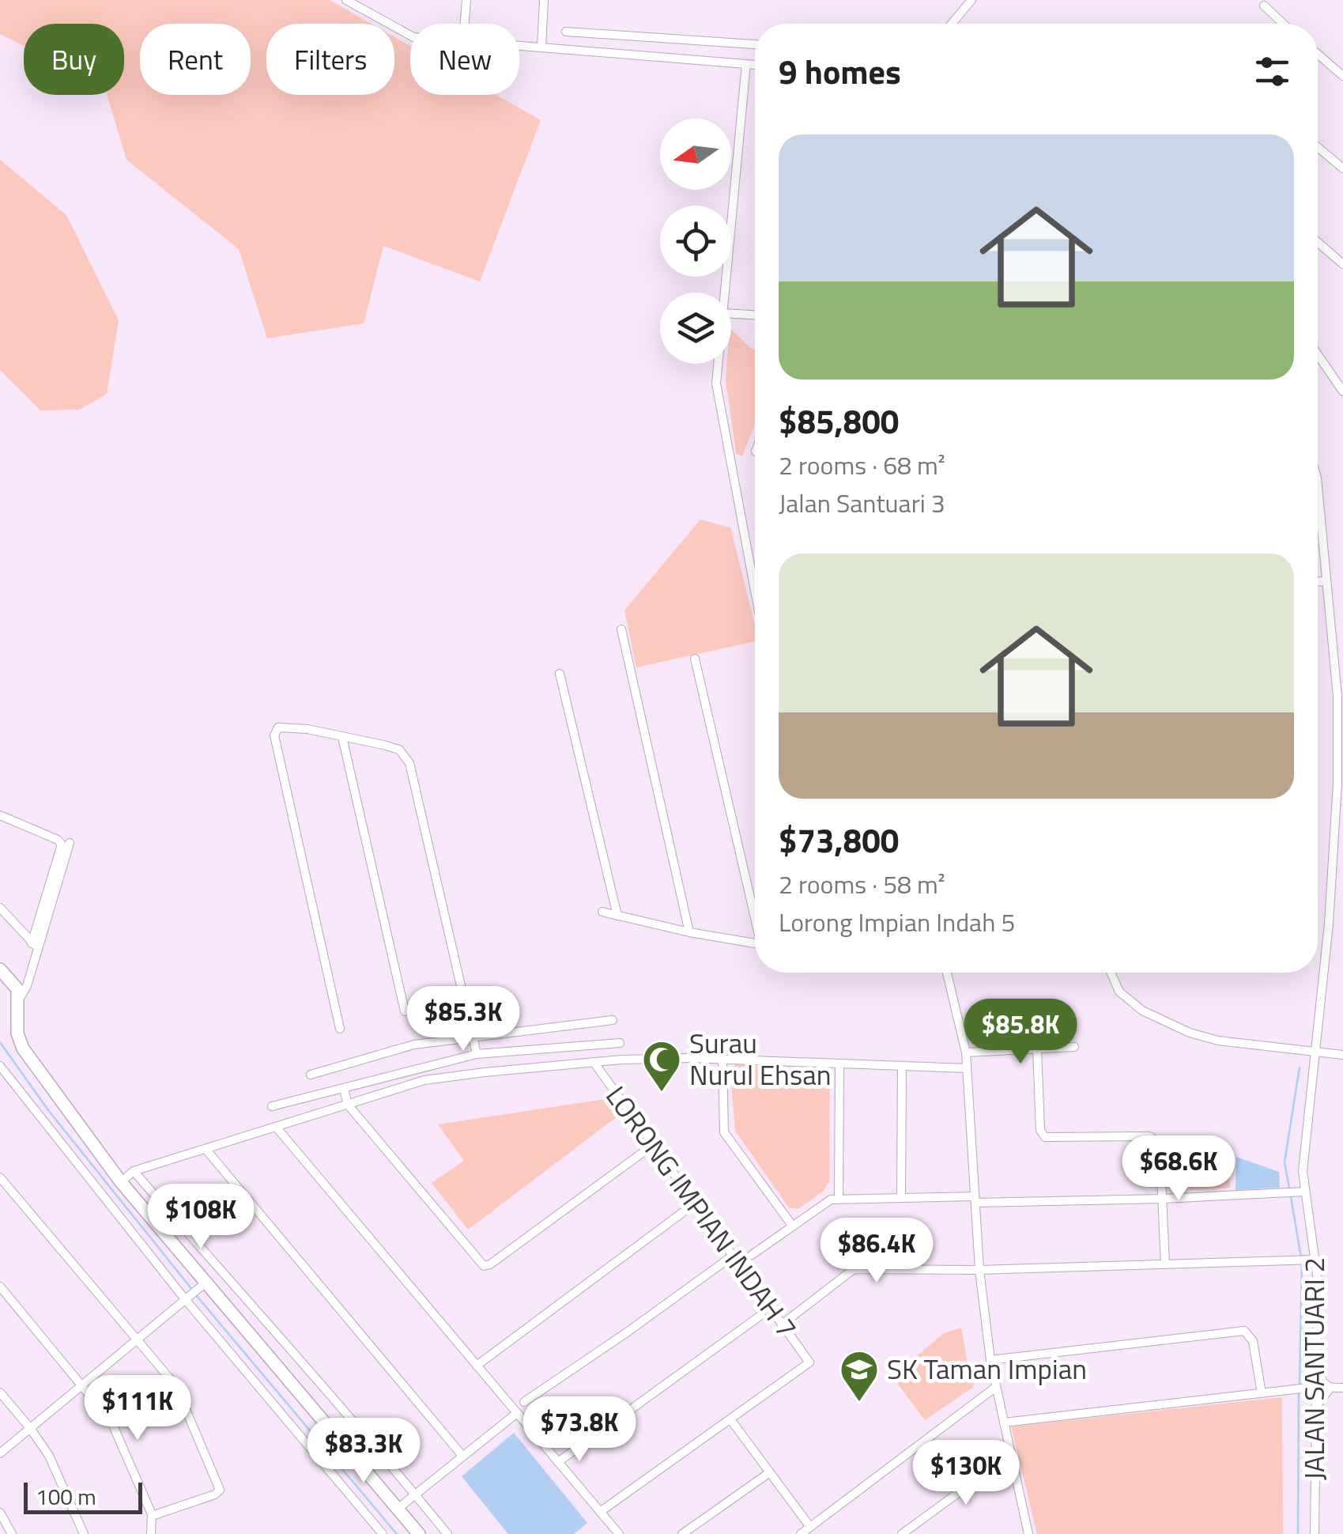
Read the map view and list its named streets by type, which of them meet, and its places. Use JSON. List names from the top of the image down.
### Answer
{
  "streets": {
    "street": ["LORONG IMPIAN INDAH 7", "JALAN SANTUARI 2"]
  },
  "places": {
    "mosque": ["Surau Nurul Ehsan"],
    "school or university": ["SK Taman Impian"]
  },
  "scale_bar": "100 m",
  "north": "left",
  "page": {
    "chip": [
      "Buy",
      "Rent",
      "Filters",
      "New"
    ],
    "heading": "9 homes",
    "list": [
      {
        "name": "$85,800",
        "note": "2 rooms · 68 m² · Jalan Santuari 3"
      },
      {
        "name": "$73,800",
        "note": "2 rooms · 58 m² · Lorong Impian Indah 5"
      }
    ],
    "price": [
      "$85.3K",
      "$85.8K",
      "$68.6K",
      "$108K",
      "$86.4K",
      "$111K",
      "$73.8K",
      "$83.3K",
      "$130K"
    ],
    "scale": "100 m"
  }
}
